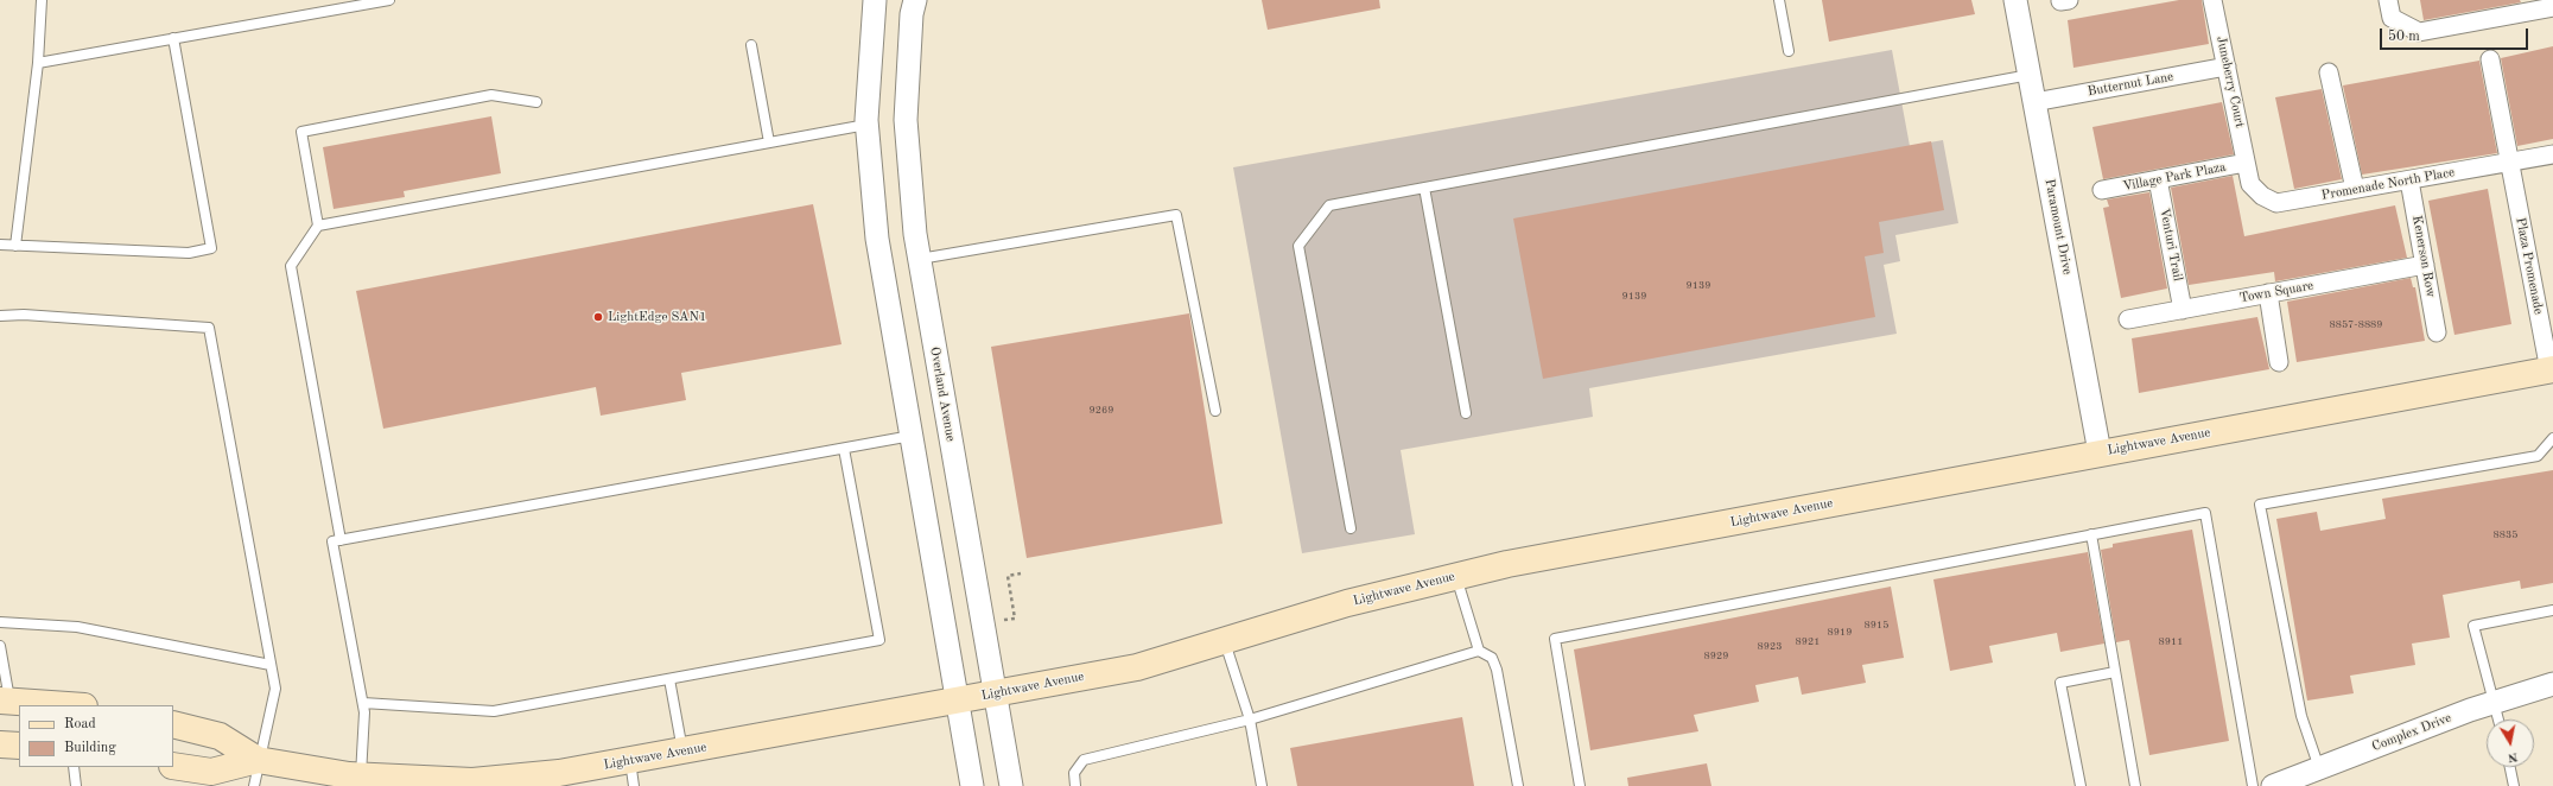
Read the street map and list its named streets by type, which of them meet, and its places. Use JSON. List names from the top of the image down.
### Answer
{
  "streets": {
    "main road": ["Lightwave Avenue"],
    "street": [
      "Juneberry Court",
      "Butternut Lane",
      "Village Park Plaza",
      "Promenade North Place",
      "Paramount Drive",
      "Venturi Trail",
      "Kenerson Row",
      "Plaza Promenade",
      "Town Square",
      "Overland Avenue",
      "Complex Drive"
    ]
  },
  "crossings": [
    ["Juneberry Court", "Butternut Lane"],
    ["Juneberry Court", "Village Park Plaza"],
    ["Juneberry Court", "Promenade North Place"],
    ["Butternut Lane", "Paramount Drive"],
    ["Village Park Plaza", "Promenade North Place"],
    ["Village Park Plaza", "Venturi Trail"],
    ["Promenade North Place", "Kenerson Row"],
    ["Promenade North Place", "Plaza Promenade"],
    ["Paramount Drive", "Lightwave Avenue"],
    ["Venturi Trail", "Town Square"],
    ["Kenerson Row", "Town Square"],
    ["Plaza Promenade", "Lightwave Avenue"],
    ["Overland Avenue", "Lightwave Avenue"]
  ],
  "places": ["LightEdge SAN1"],
  "house_numbers": [
    "9139",
    "9139",
    "8857-8889",
    "9269",
    "8835",
    "8915",
    "8919",
    "8921",
    "8911",
    "8923",
    "8929"
  ],
  "legend": ["Road", "Building"],
  "scale_bar": "50 m",
  "north": "bottom"
}
